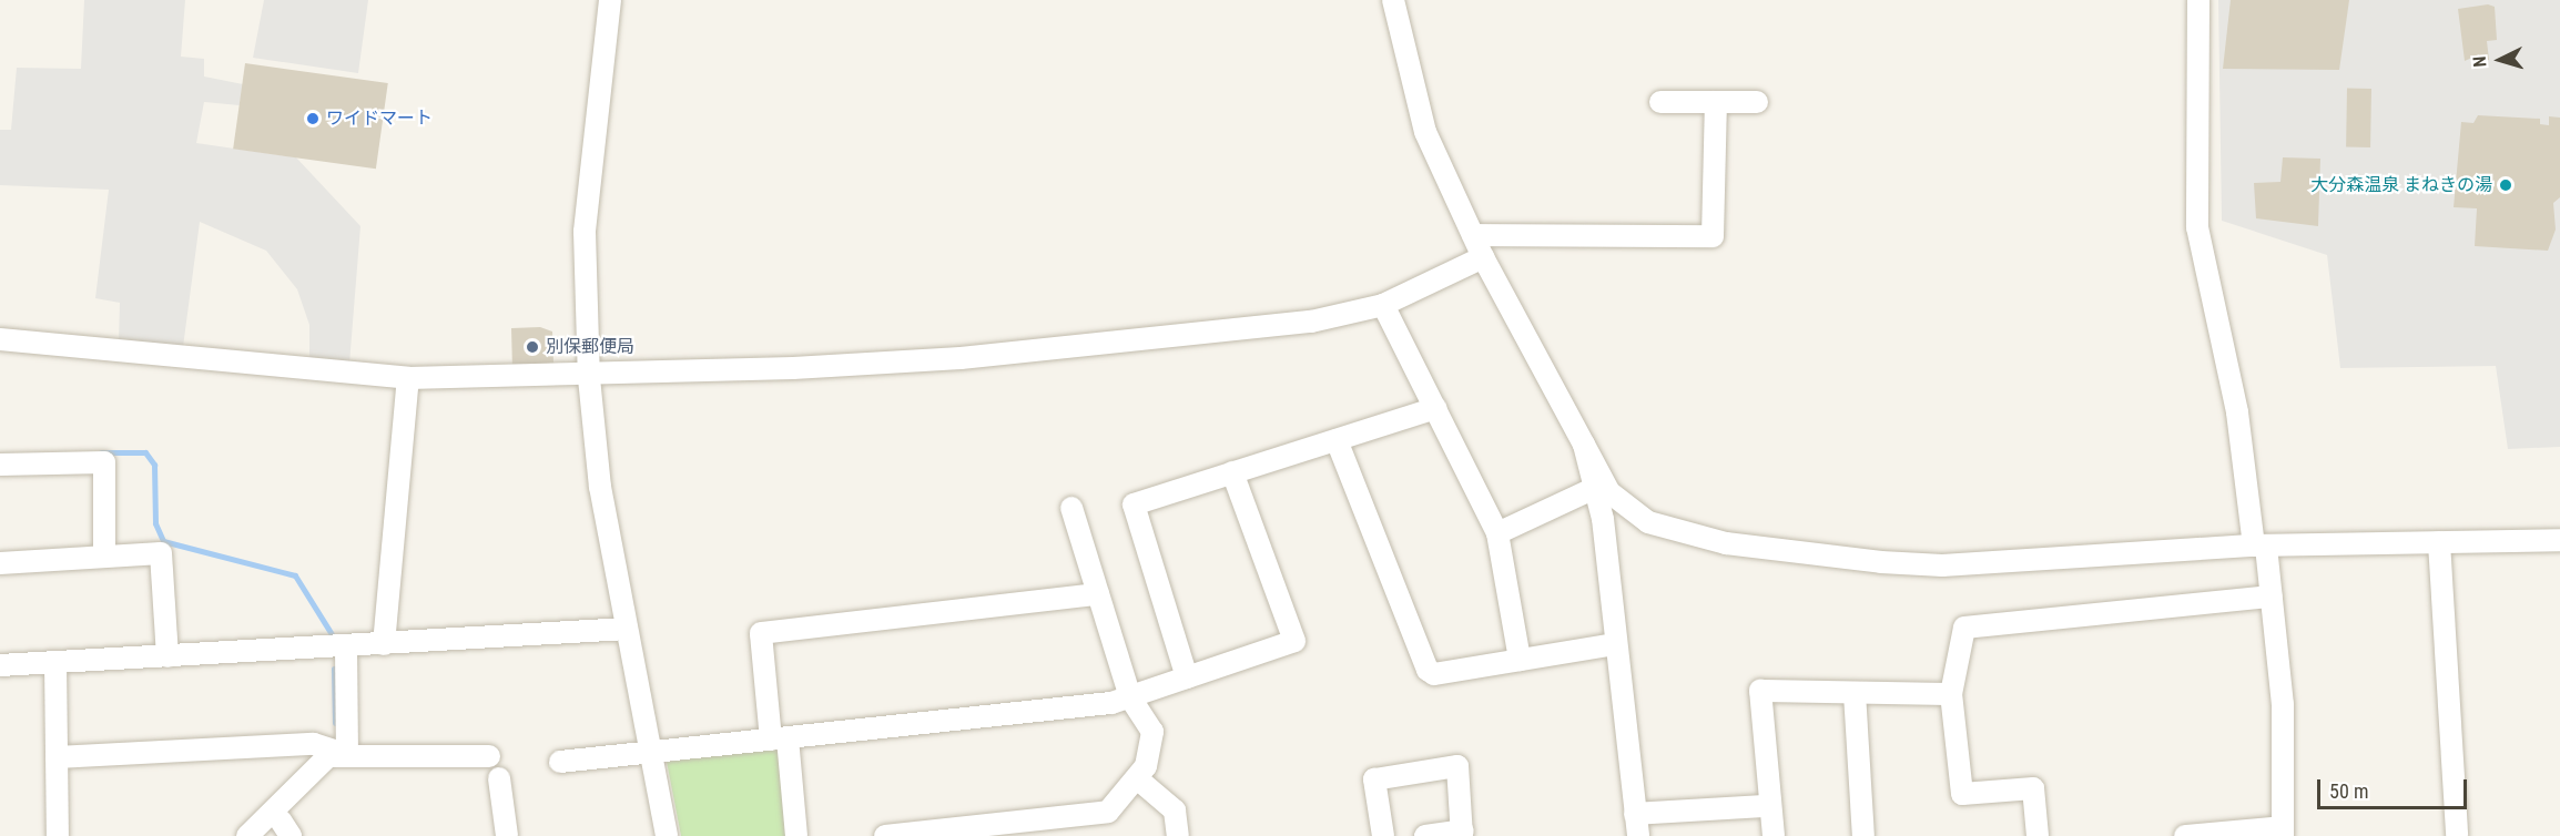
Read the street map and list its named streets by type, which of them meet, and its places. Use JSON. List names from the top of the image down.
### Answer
{
  "places": ["ワイドマート", "大分森温泉 まねきの湯", "別保郵便局"],
  "scale_bar": "50 m",
  "north": "left"
}
